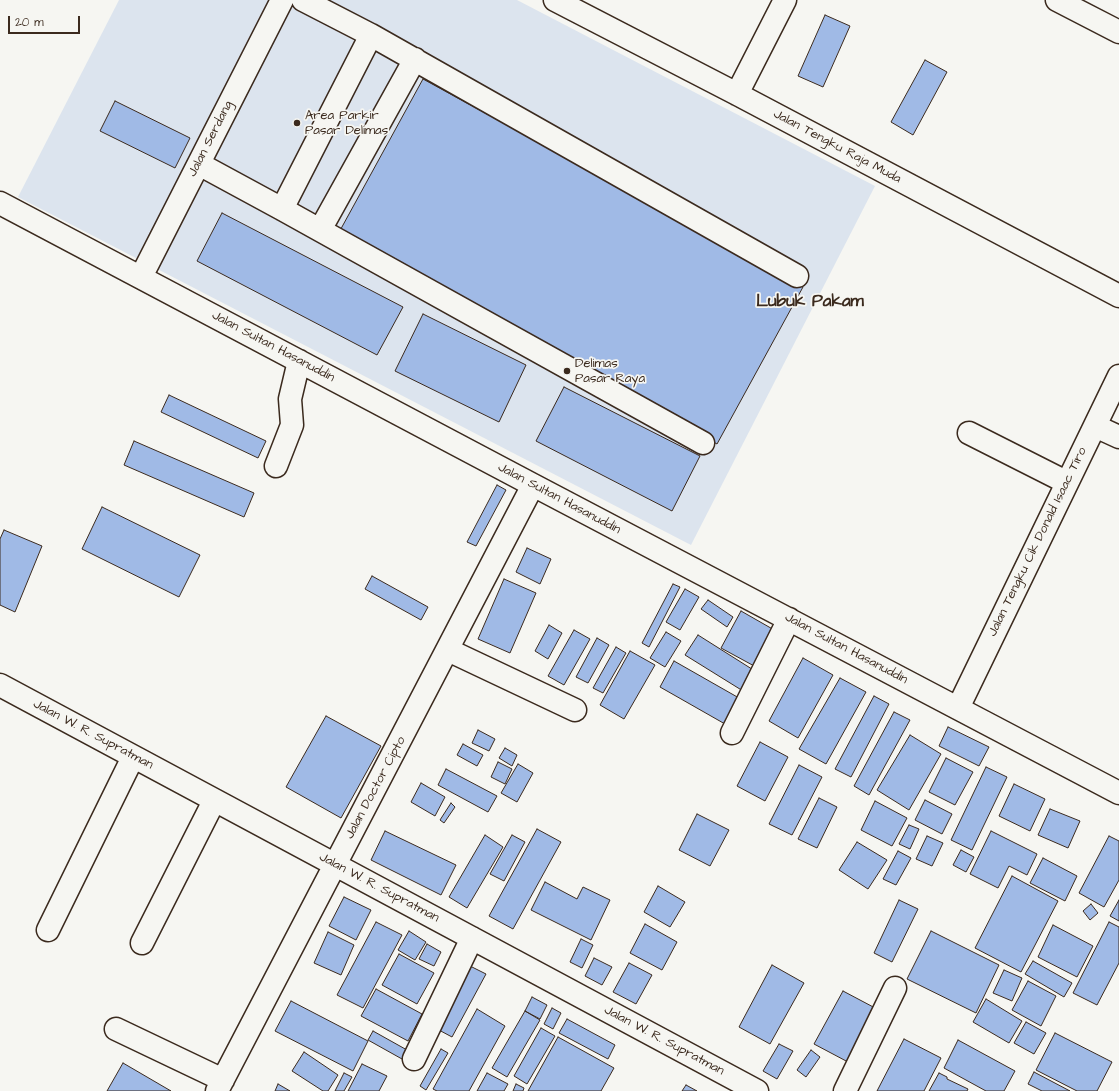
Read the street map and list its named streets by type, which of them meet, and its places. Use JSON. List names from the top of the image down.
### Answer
{
  "streets": {
    "street": [
      "Jalan Serdang",
      "Jalan Tengku Raja Muda",
      "Jalan Sultan Hasanuddin",
      "Jalan Tengku Cik Donald Isaac Tiro",
      "Jalan W. R. Supratman",
      "Jalan Doctor Cipto"
    ]
  },
  "crossings": [
    ["Jalan Serdang", "Jalan Sultan Hasanuddin"],
    ["Jalan Sultan Hasanuddin", "Jalan Tengku Cik Donald Isaac Tiro"],
    ["Jalan Sultan Hasanuddin", "Jalan Doctor Cipto"],
    ["Jalan W. R. Supratman", "Jalan Doctor Cipto"]
  ],
  "districts": ["Lubuk Pakam"],
  "places": ["Area Parkir Pasar Delimas", "Delimas Pasar Raya"],
  "scale_bar": "20 m"
}
